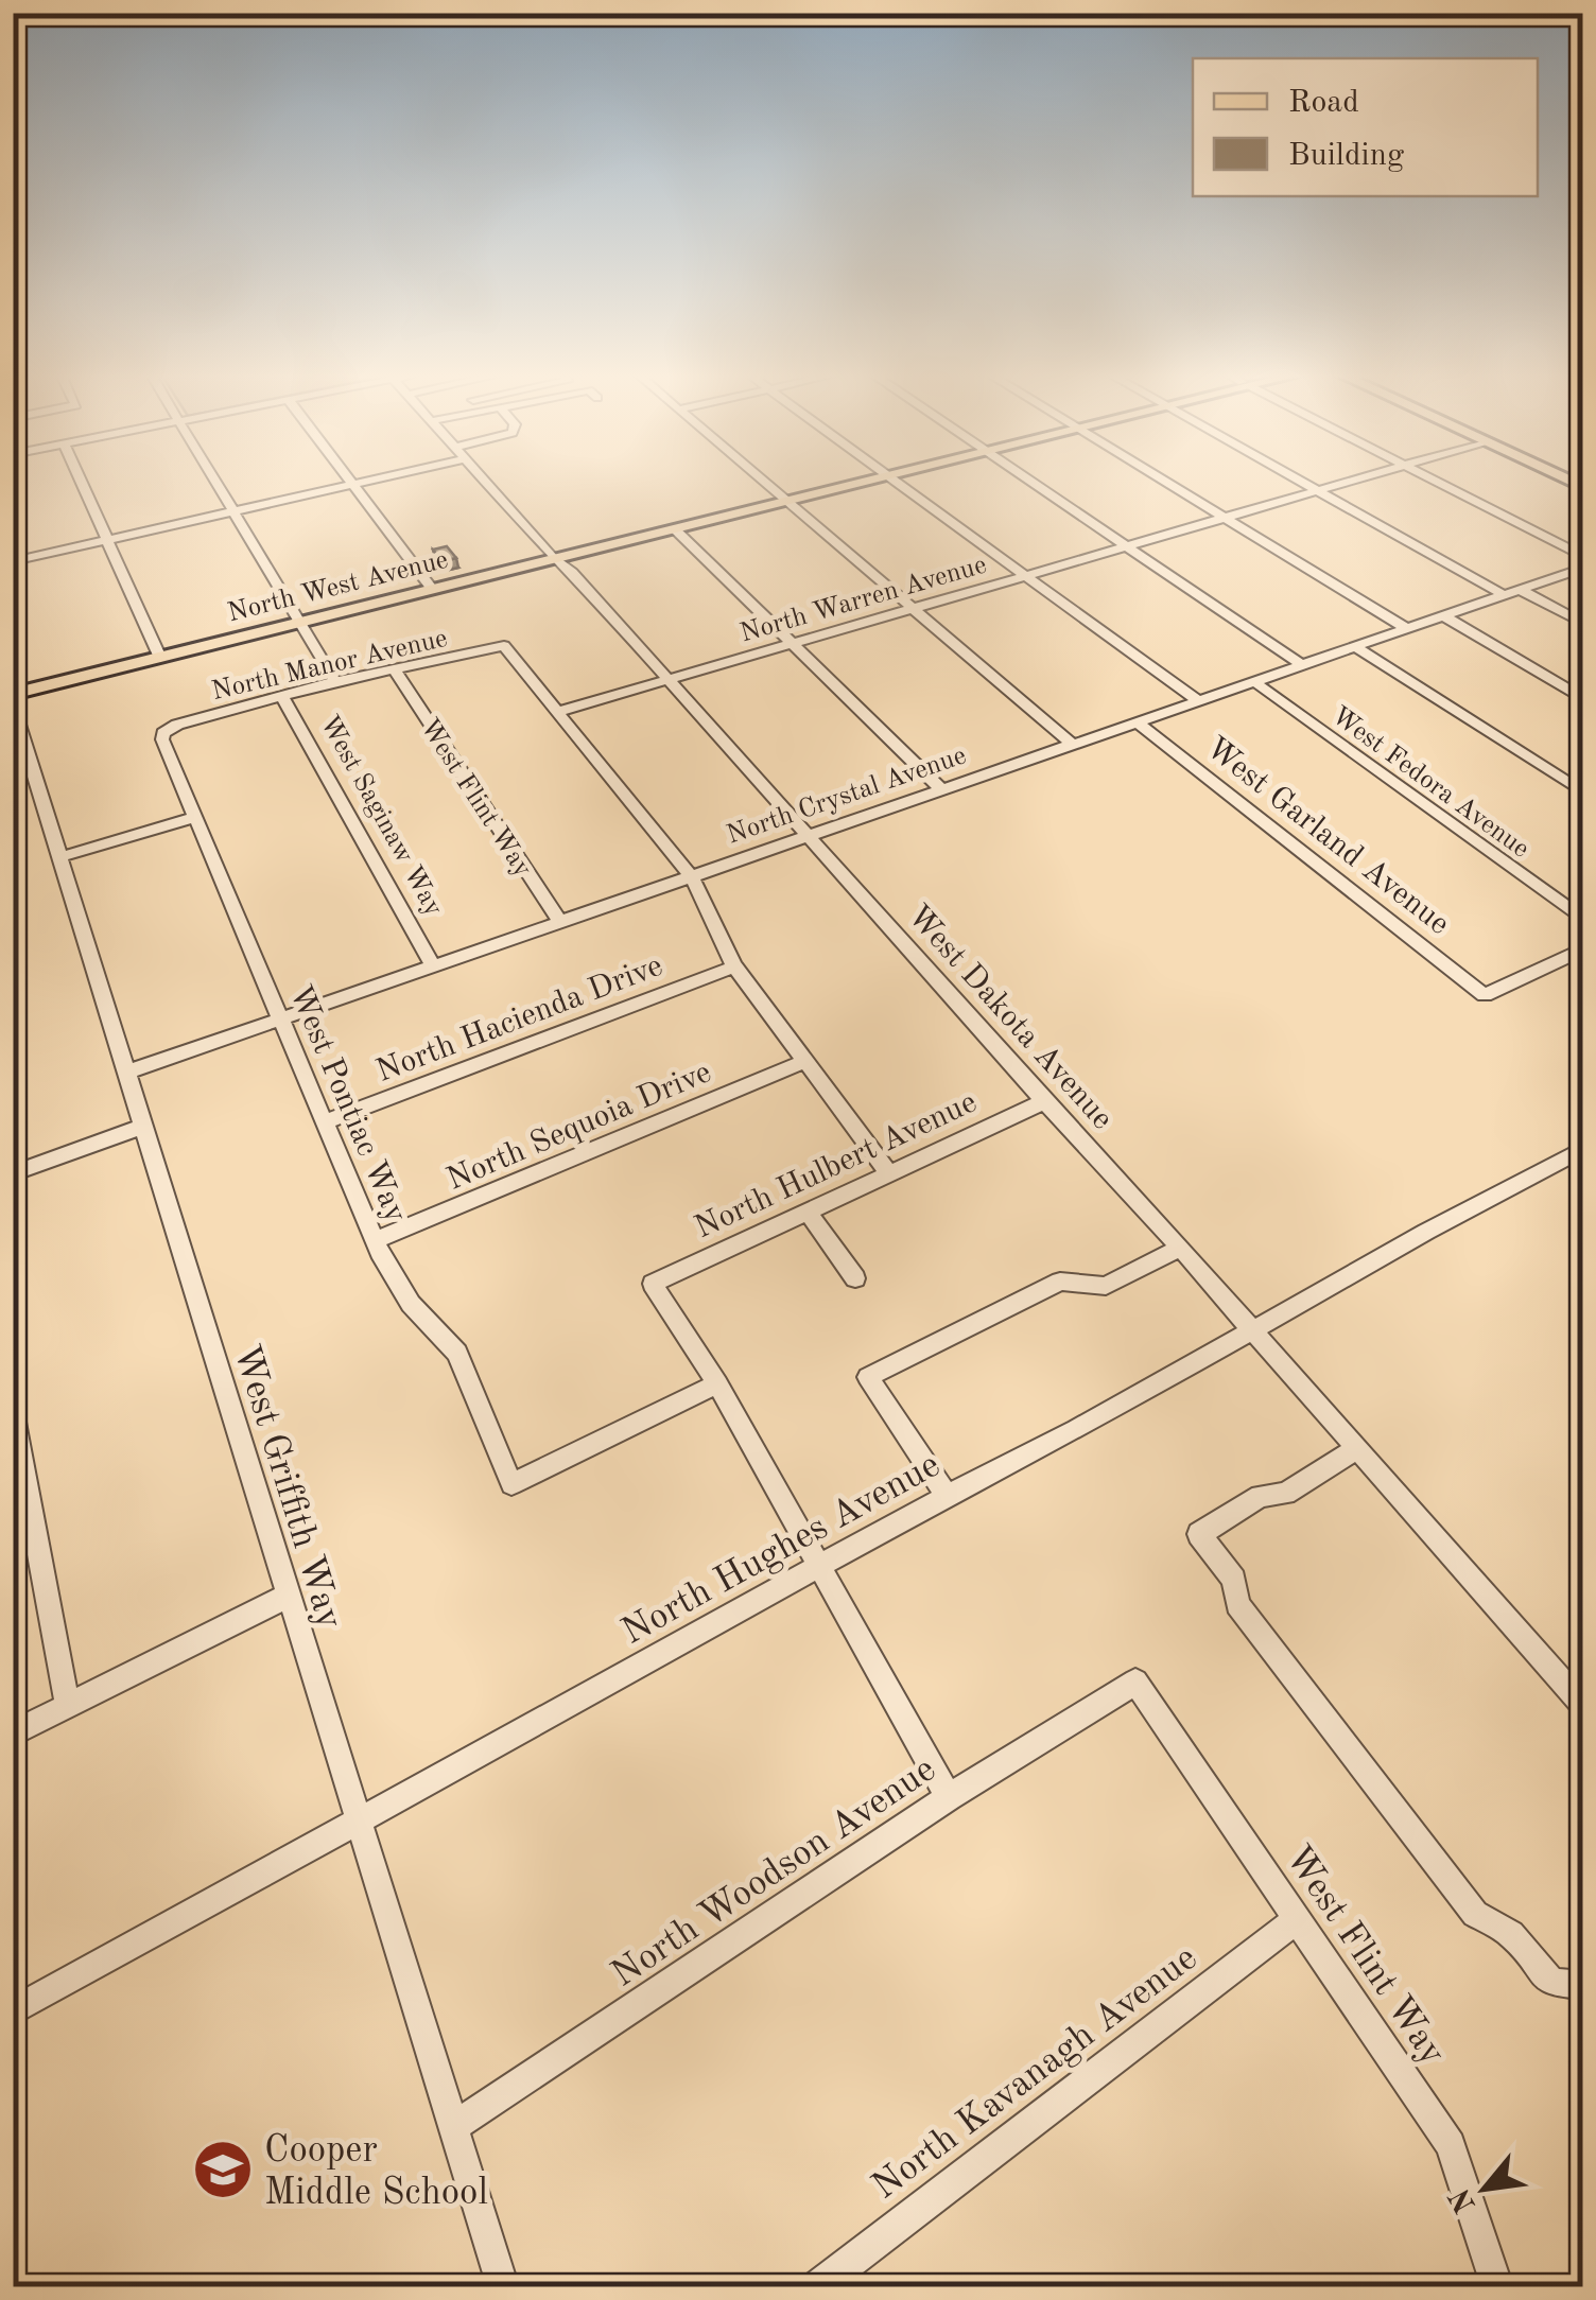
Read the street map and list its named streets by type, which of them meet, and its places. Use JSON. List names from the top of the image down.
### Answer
{
  "streets": {
    "main road": ["North West Avenue"],
    "street": [
      "North Warren Avenue",
      "North Manor Avenue",
      "West Fedora Avenue",
      "North Crystal Avenue",
      "West Flint Way",
      "West Saginaw Way",
      "West Garland Avenue",
      "West Dakota Avenue",
      "North Hacienda Drive",
      "West Pontiac Way",
      "North Sequoia Drive",
      "North Hulbert Avenue",
      "West Griffith Way",
      "North Hughes Avenue",
      "North Woodson Avenue",
      "North Kavanagh Avenue"
    ]
  },
  "crossings": [
    ["North West Avenue", "West Saginaw Way"],
    ["North West Avenue", "West Dakota Avenue"],
    ["North Warren Avenue", "North Manor Avenue"],
    ["North Warren Avenue", "West Dakota Avenue"],
    ["North Manor Avenue", "West Flint Way"],
    ["North Manor Avenue", "West Saginaw Way"],
    ["North Manor Avenue", "West Pontiac Way"],
    ["West Fedora Avenue", "North Crystal Avenue"],
    ["North Crystal Avenue", "West Flint Way"],
    ["North Crystal Avenue", "West Saginaw Way"],
    ["North Crystal Avenue", "West Garland Avenue"],
    ["North Crystal Avenue", "West Dakota Avenue"],
    ["North Crystal Avenue", "West Pontiac Way"],
    ["North Crystal Avenue", "West Griffith Way"],
    ["West Flint Way", "North Woodson Avenue"],
    ["West Flint Way", "North Kavanagh Avenue"],
    ["West Dakota Avenue", "North Hulbert Avenue"],
    ["West Dakota Avenue", "North Hughes Avenue"],
    ["North Hacienda Drive", "West Pontiac Way"],
    ["West Pontiac Way", "North Sequoia Drive"],
    ["West Pontiac Way", "North Hulbert Avenue"],
    ["West Griffith Way", "North Hughes Avenue"],
    ["West Griffith Way", "North Woodson Avenue"]
  ],
  "places": {
    "school or university": ["Cooper Middle School"]
  },
  "legend": ["Road", "Building"],
  "north": "bottom left"
}
